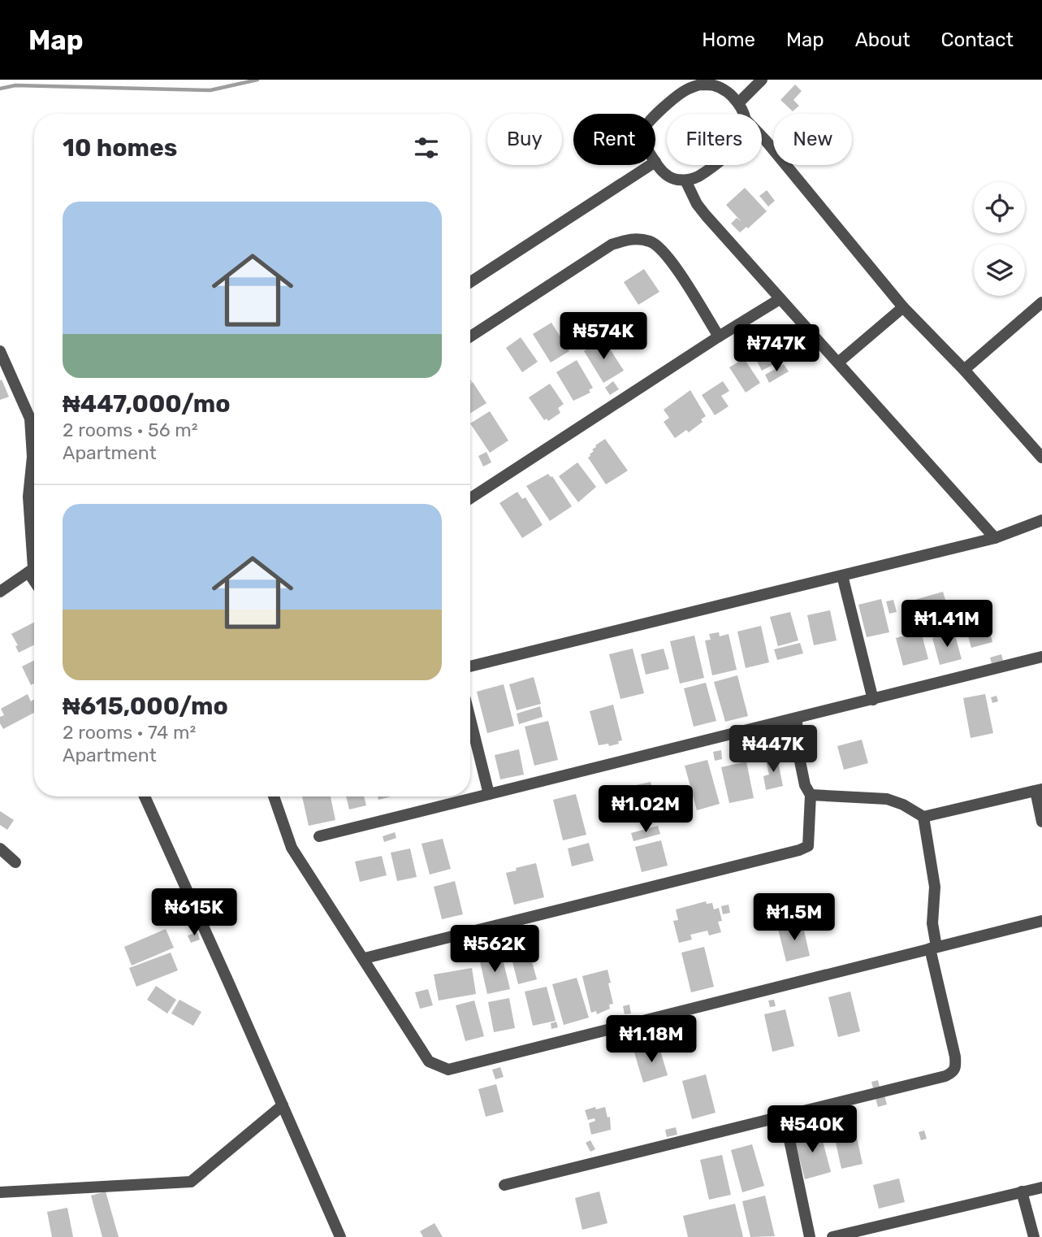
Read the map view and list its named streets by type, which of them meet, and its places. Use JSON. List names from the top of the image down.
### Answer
{
  "page": {
    "header": "Map",
    "nav": [
      "Home",
      "Map",
      "About",
      "Contact"
    ],
    "chip": [
      "Buy",
      "Rent",
      "Filters",
      "New"
    ],
    "heading": "10 homes",
    "list": [
      {
        "name": "₦447,000/mo",
        "note": "2 rooms · 56 m² · Apartment"
      },
      {
        "name": "₦615,000/mo",
        "note": "2 rooms · 74 m² · Apartment"
      }
    ],
    "price": [
      "₦574K",
      "₦747K",
      "₦1.41M",
      "₦447K",
      "₦1.02M",
      "₦615K",
      "₦1.5M",
      "₦562K",
      "₦1.18M",
      "₦540K"
    ]
  }
}
